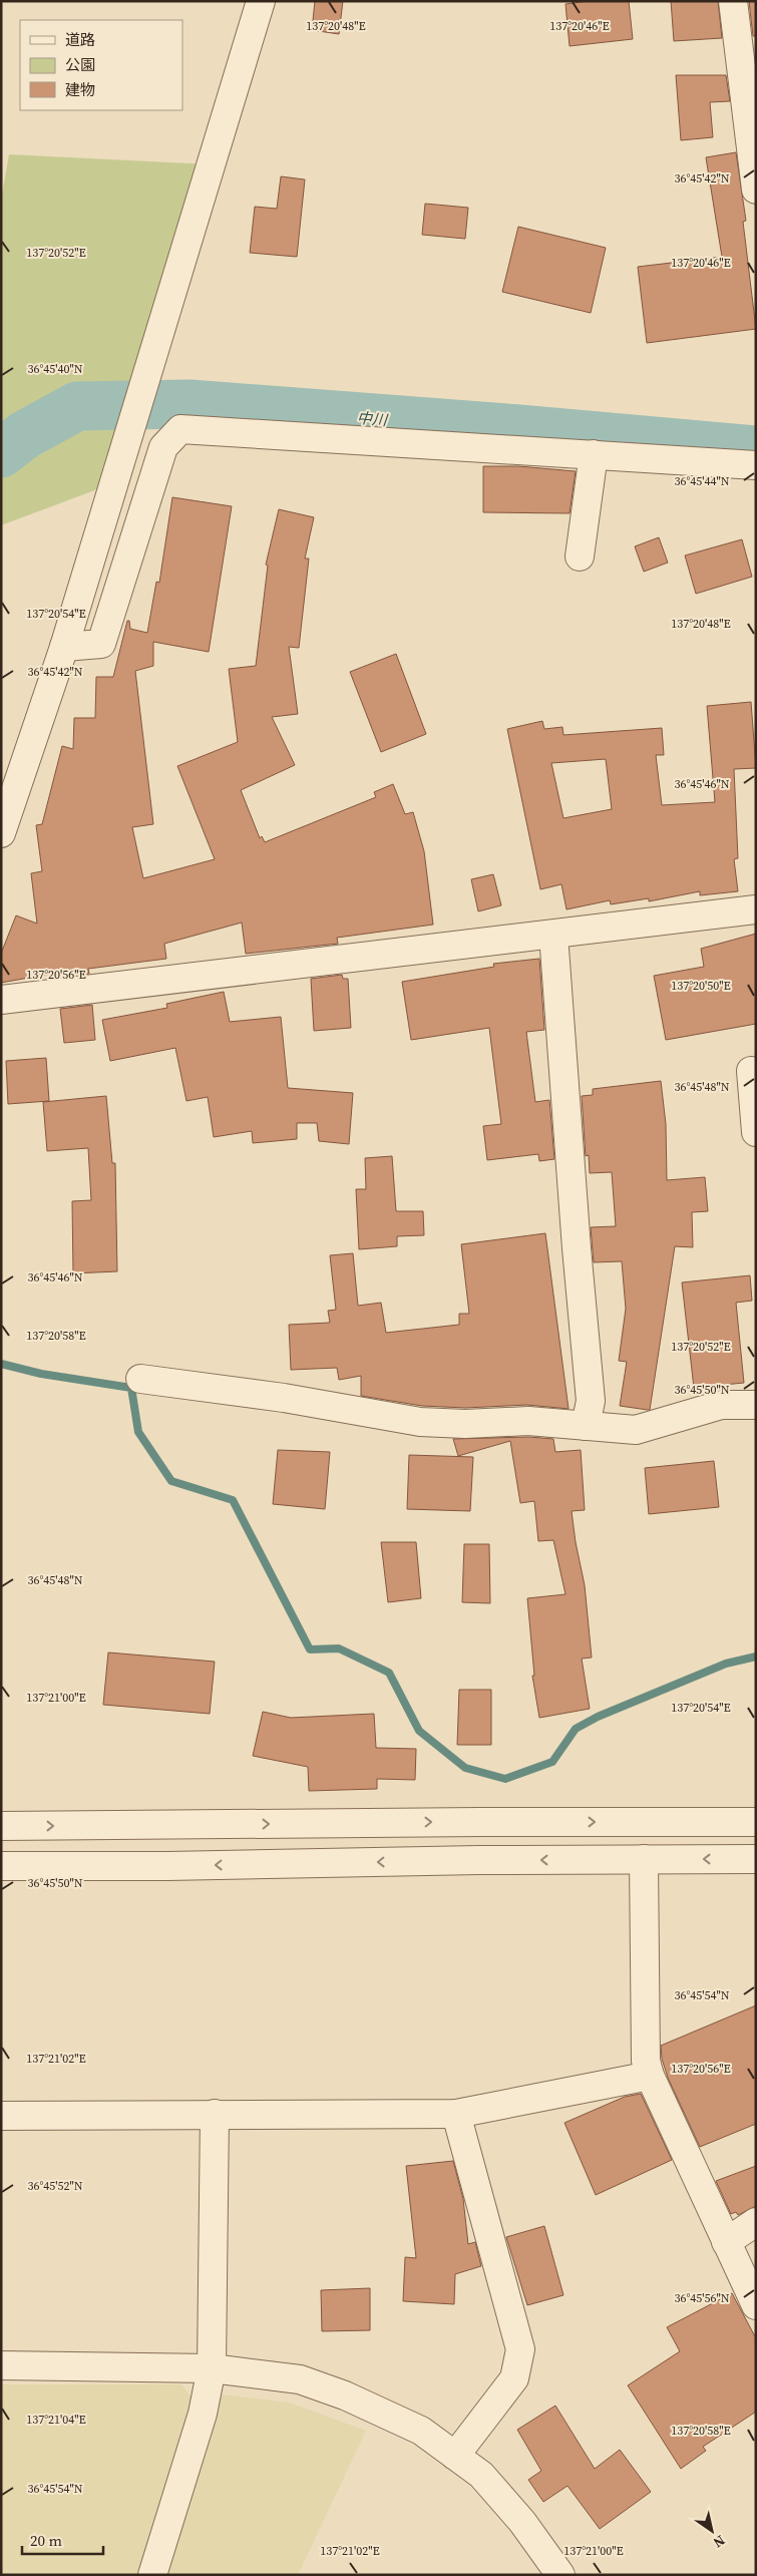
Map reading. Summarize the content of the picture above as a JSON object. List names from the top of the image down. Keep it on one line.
{"water":["中川"],"legend":["道路","公園","建物"],"scale_bar":"20 m","north":"bottom right","coordinates":["137°20'48\"E","137°20'46\"E","36°45'42\"N","137°20'52\"E","36°45'40\"N","36°45'44\"N","137°20'54\"E","36°45'46\"N","137°20'56\"E","137°20'50\"E","36°45'48\"N","137°20'58\"E","36°45'50\"N","137°21'00\"E","36°45'54\"N","137°21'02\"E","36°45'52\"N","36°45'56\"N","137°21'04\"E"]}
